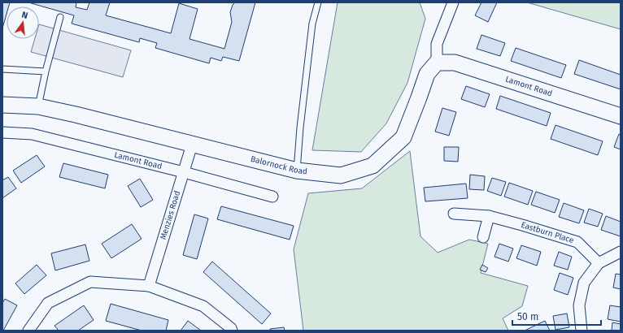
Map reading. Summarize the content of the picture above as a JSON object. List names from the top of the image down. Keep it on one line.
{"streets":{"street":["Lamont Road","Balornock Road","Menzies Road","Eastburn Place"]},"crossings":[["Lamont Road","Balornock Road"],["Lamont Road","Menzies Road"],["Balornock Road","Menzies Road"]],"scale_bar":"50 m","north":"top"}
